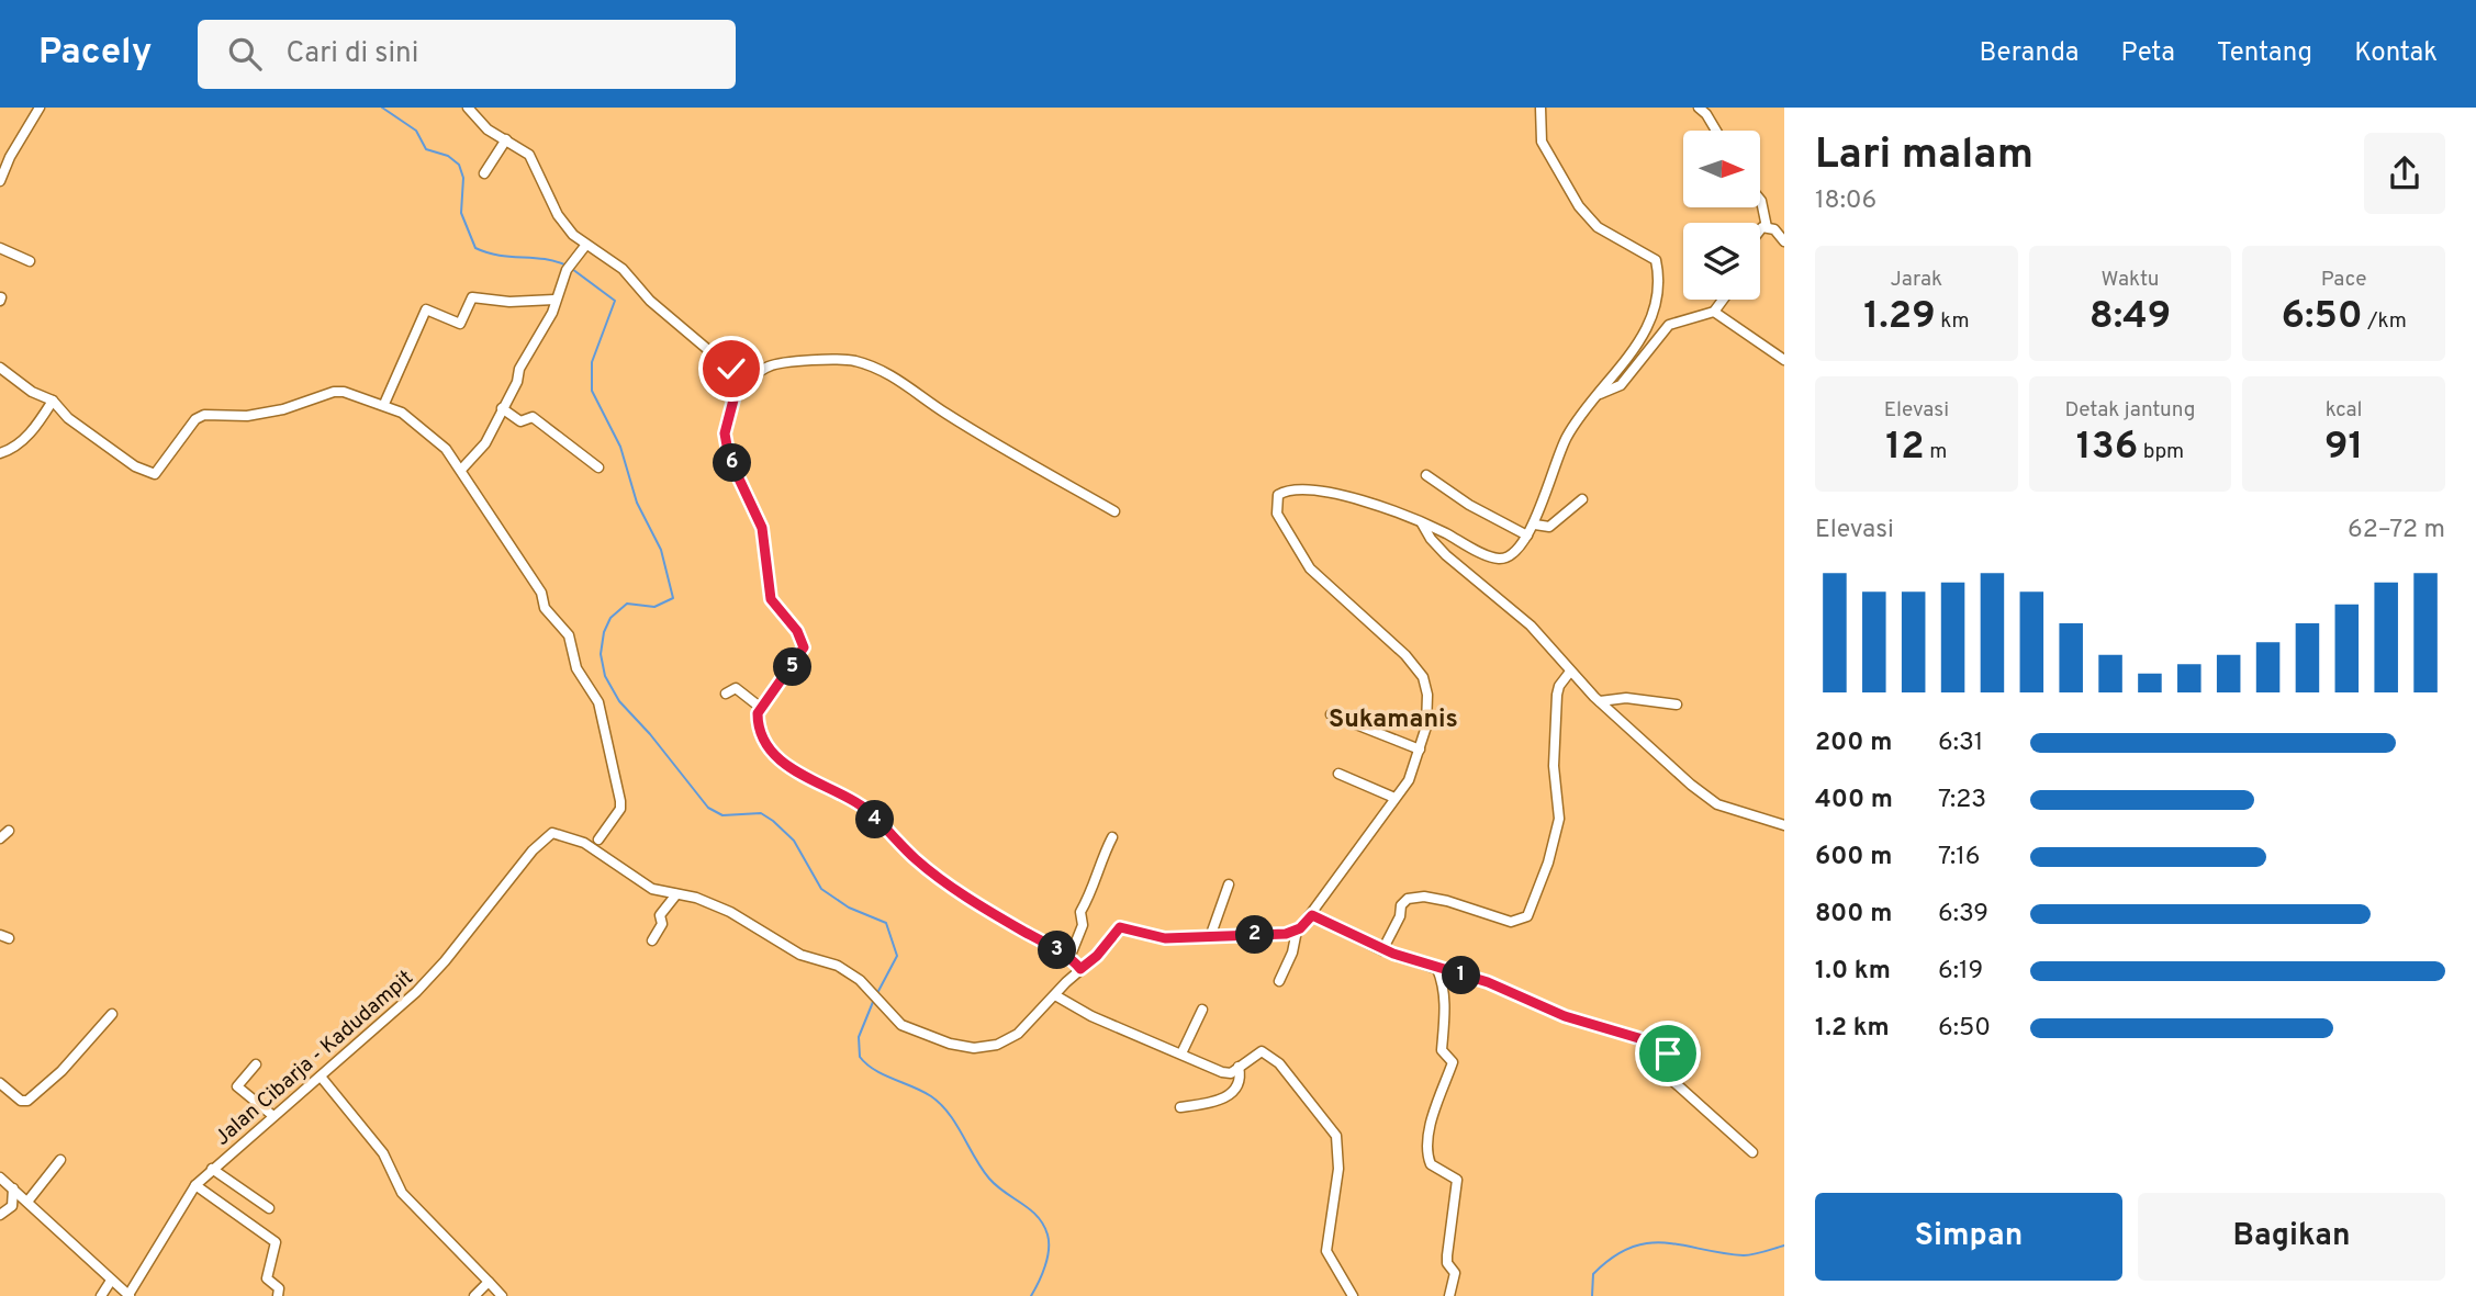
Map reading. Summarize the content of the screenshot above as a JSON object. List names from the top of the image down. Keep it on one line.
{"streets":{"street":["Jalan Cibarja - Kadudampit"]},"districts":["Sukamanis"],"north":"right","page":{"header":"Pacely","search":"Cari di sini","nav":["Beranda","Peta","Tentang","Kontak"],"heading":["Lari malam","18:06"],"stats":[["Jarak","1.29 km"],["Waktu","8:49"],["Pace","6:50 /km"],["Elevasi","12 m"],["Detak jantung","136 bpm"],["kcal","91"]],"pins":["6","5","4","2","3","1"],"chart":["Elevasi","62–72 m"],"list":[{"name":"200 m","note":"6:31"},{"name":"400 m","note":"7:23"},{"name":"600 m","note":"7:16"},{"name":"800 m","note":"6:39"},{"name":"1.0 km","note":"6:19"},{"name":"1.2 km","note":"6:50"}],"buttons":["Simpan","Bagikan"]}}
